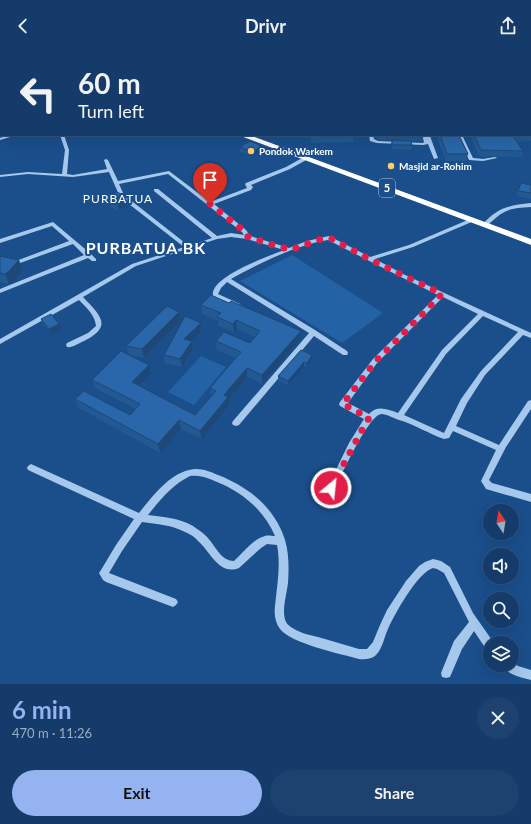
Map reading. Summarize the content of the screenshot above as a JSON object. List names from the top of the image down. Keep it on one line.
{"streets":{"highway":["5"]},"districts":["PURBATUA","PURBATUA BK"],"places":["Pondok Warkem","Masjid ar-Rohim"],"north":"top","page":{"header":"Drivr","turn":["60 m","Turn left"],"heading":["6 min","470 m · 11:26"],"buttons":["Exit","Share"]}}
